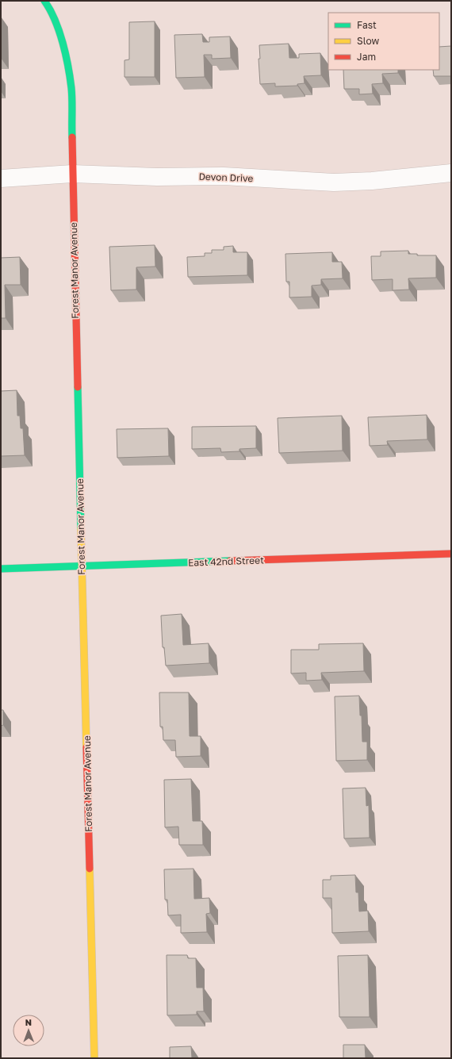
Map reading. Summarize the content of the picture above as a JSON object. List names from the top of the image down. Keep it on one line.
{"streets":{"street":["Devon Drive","Forest Manor Avenue","East 42nd Street"]},"crossings":[["Devon Drive","Forest Manor Avenue"],["Forest Manor Avenue","East 42nd Street"]],"legend":["Fast","Slow","Jam"],"north":"top"}
